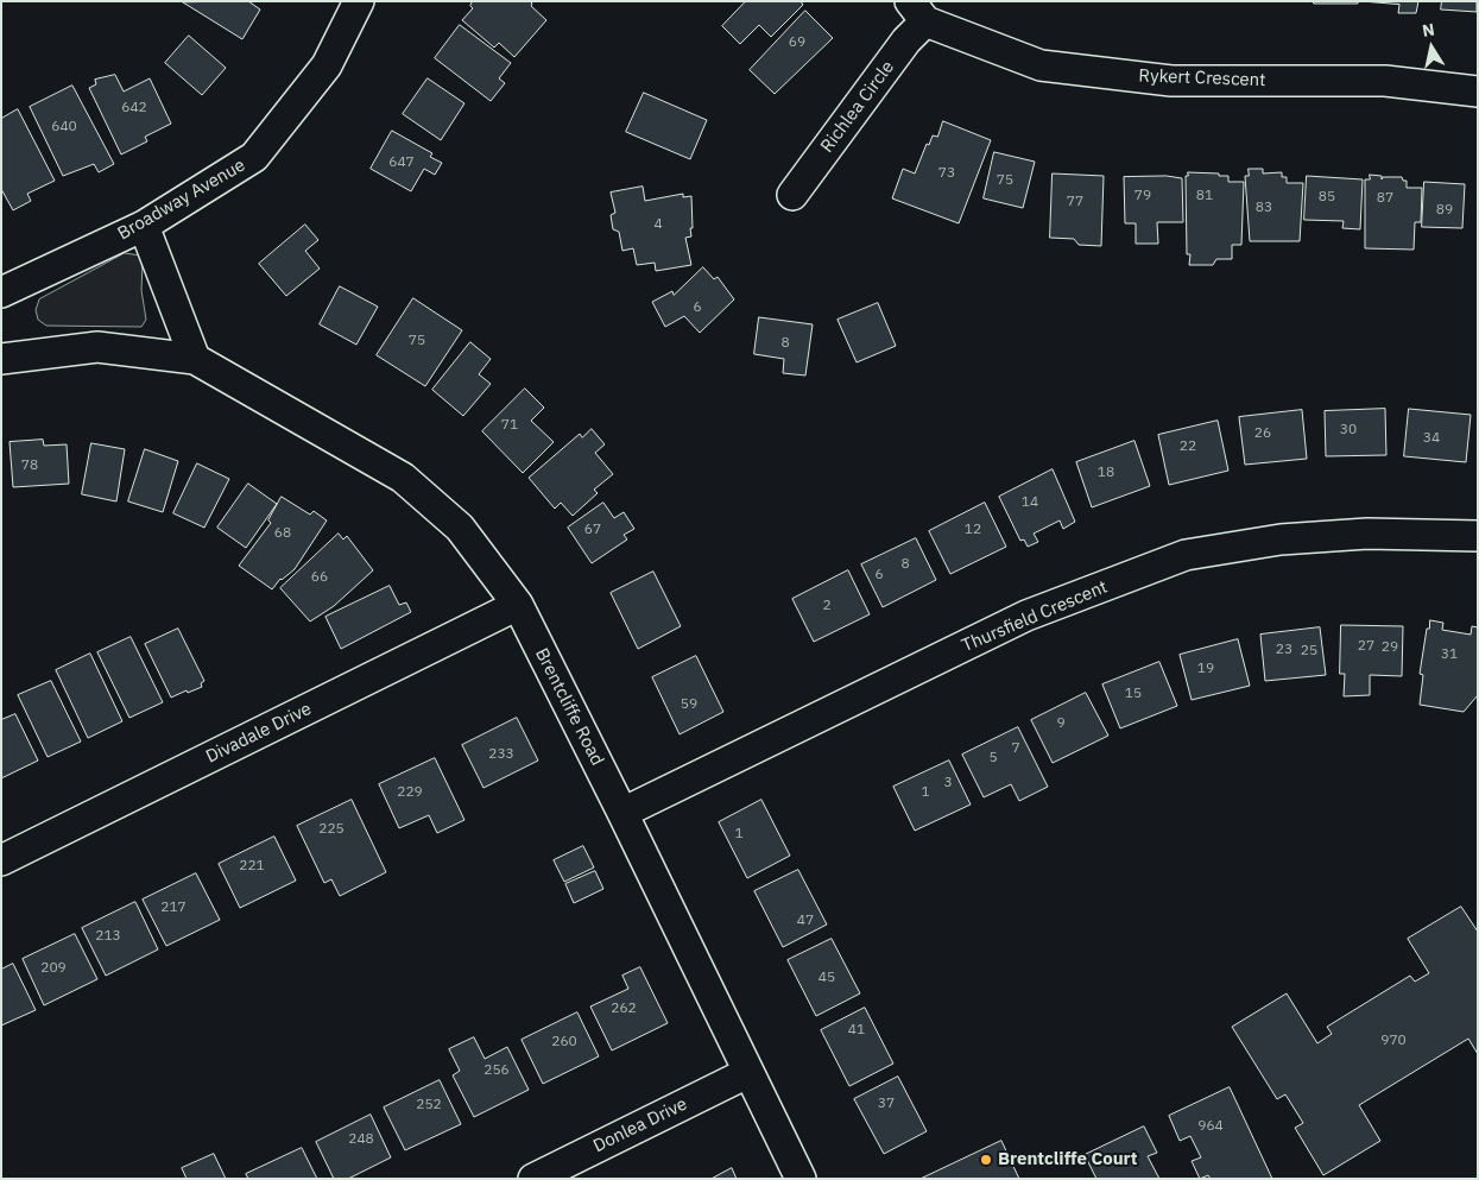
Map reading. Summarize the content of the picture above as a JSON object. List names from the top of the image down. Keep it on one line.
{"streets":{"street":["Rykert Crescent","Richlea Circle","Broadway Avenue","Thursfield Crescent","Brentcliffe Road","Divadale Drive","Donlea Drive"]},"crossings":[["Rykert Crescent","Richlea Circle"],["Thursfield Crescent","Brentcliffe Road"],["Brentcliffe Road","Divadale Drive"],["Brentcliffe Road","Donlea Drive"]],"places":["Brentcliffe Court"],"house_numbers":["69","642","640","647","73","75","79","81","85","87","77","83","89","4","6","75","8","71","30","26","34","22","78","18","14","67","12","68","8","6","66","2","27","29","23","25","31","19","15","59","9","7","233","5","3","229","1","225","1","221","217","47","213","209","45","262","41","970","260","256","37","252","964","248"],"north":"top"}
